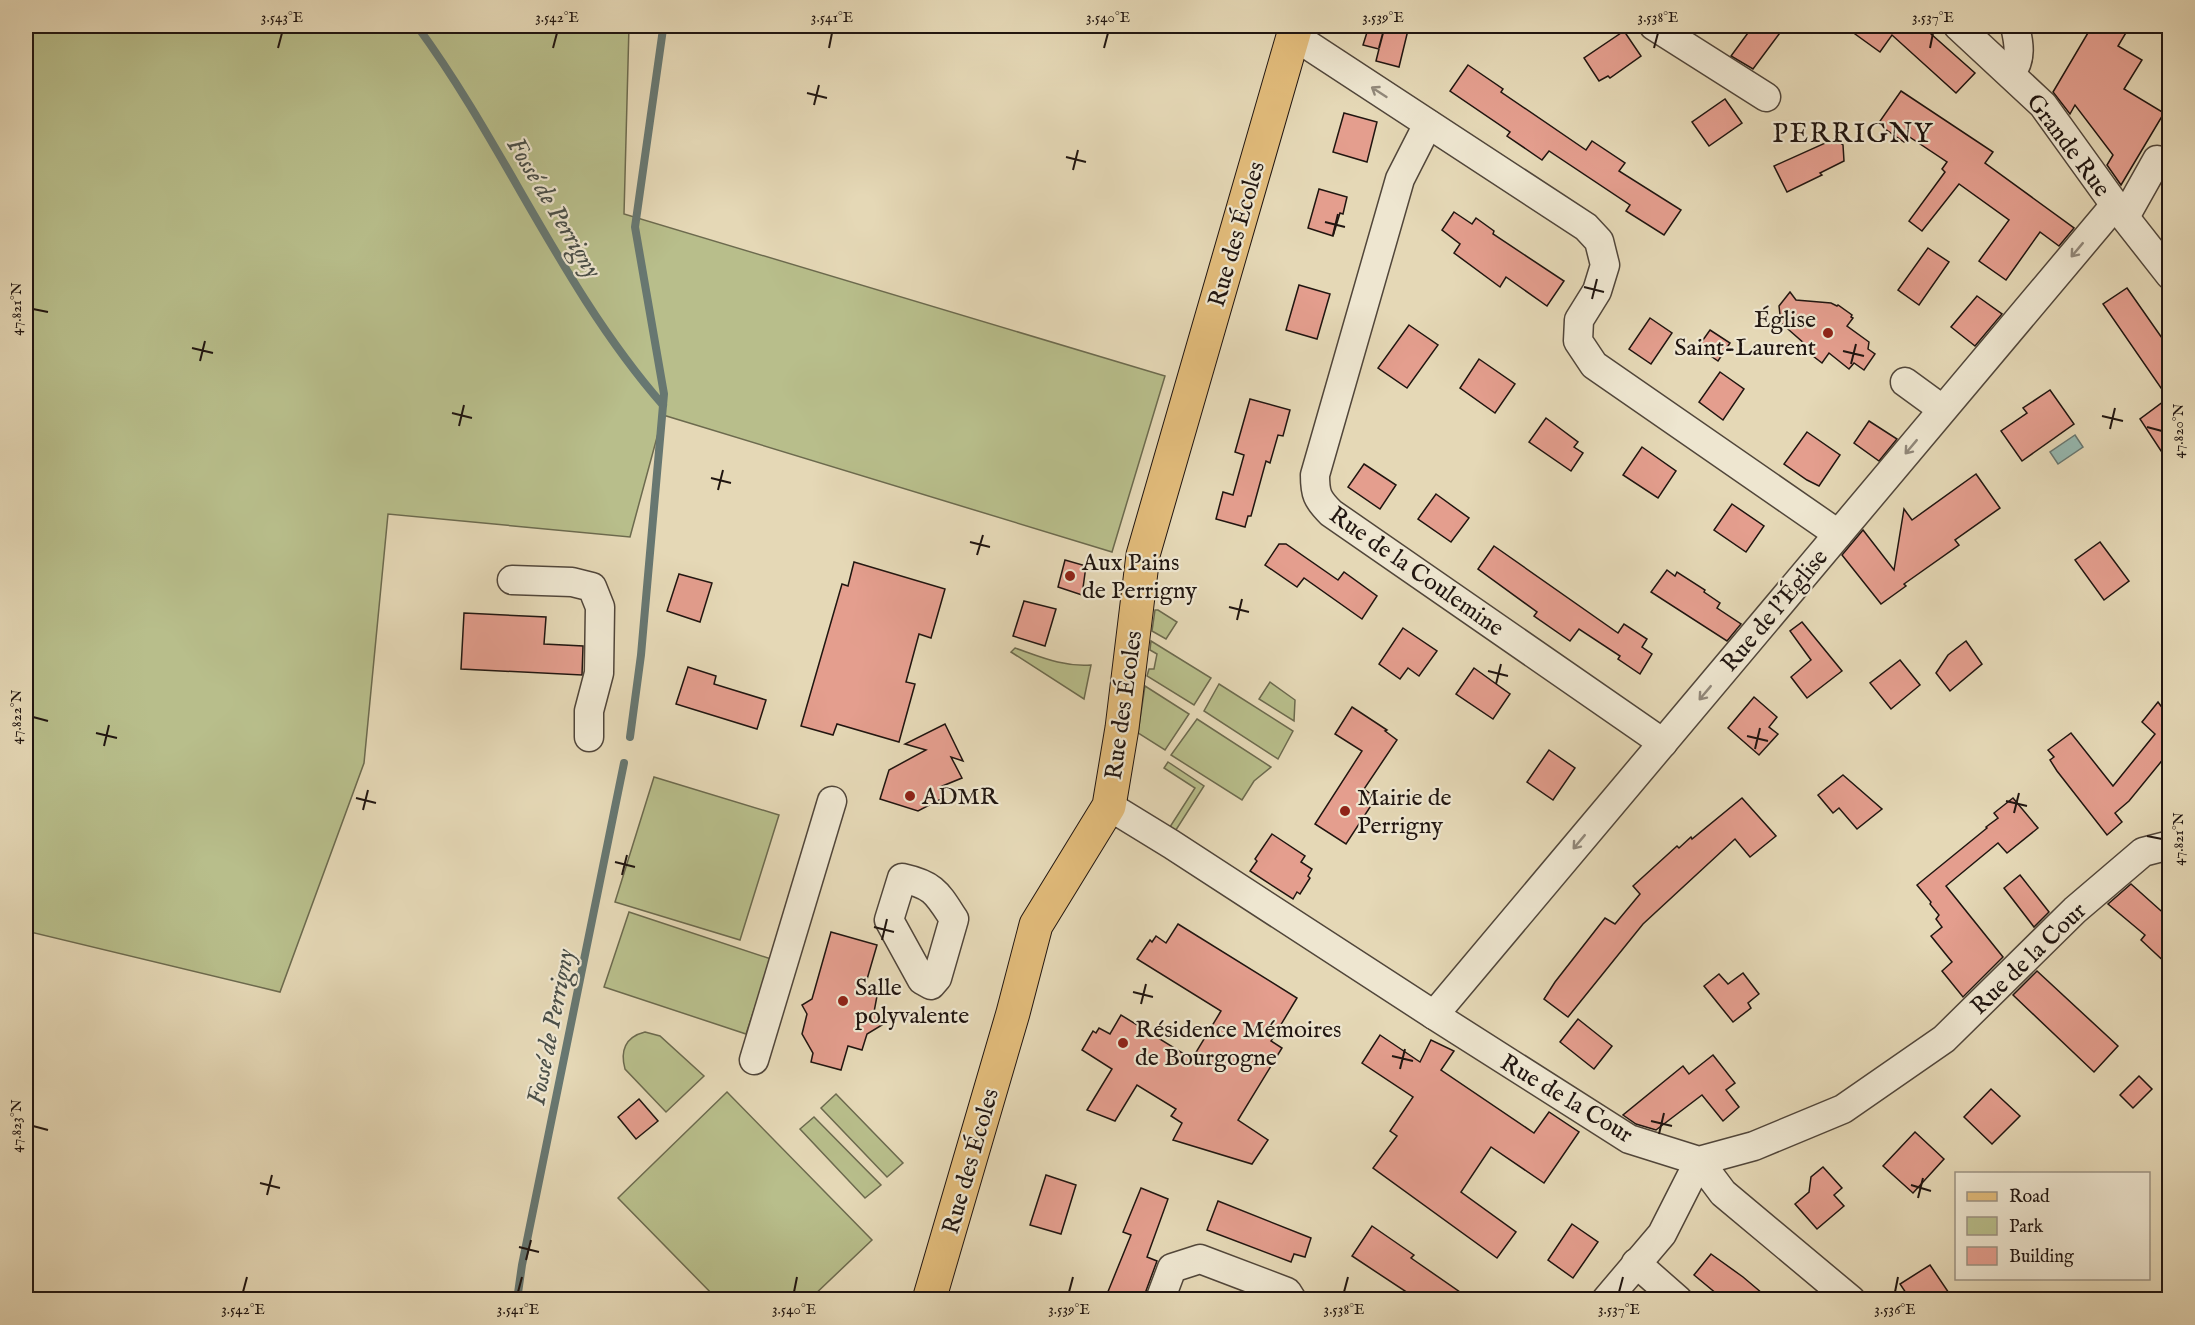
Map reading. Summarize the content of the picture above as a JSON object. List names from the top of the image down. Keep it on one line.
{"streets":{"main road":["Rue des Écoles"],"street":["Grande Rue","Rue de la Coulemine","Rue de l'Église","Rue de la Cour"]},"crossings":[["Grande Rue","Rue de l'Église"],["Rue des Écoles","Rue de la Cour"],["Rue de la Coulemine","Rue de l'Église"],["Rue de l'Église","Rue de la Cour"]],"one_way":["Rue de l'Église"],"districts":["PERRIGNY"],"water":["Fossé de Perrigny"],"places":["Église Saint-Laurent","Aux Pains de Perrigny","ADMR","Mairie de Perrigny","Salle polyvalente","Résidence Mémoires de Bourgogne"],"legend":["Road","Park","Building"],"coordinates":["3.543°E","3.542°E","3.541°E","3.540°E","3.539°E","3.538°E","3.537°E","47.821°N","47.820°N","47.822°N","47.823°N","3.536°E"]}
